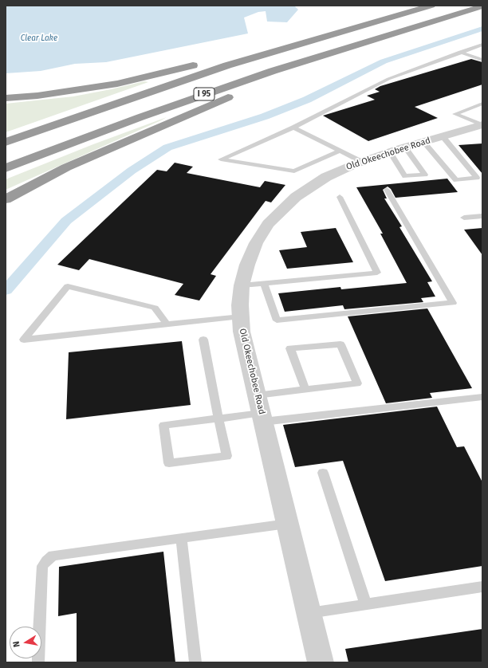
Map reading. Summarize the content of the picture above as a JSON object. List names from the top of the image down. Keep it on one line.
{"streets":{"highway":["I 95"],"street":["Old Okeechobee Road"]},"water":["Clear Lake"],"north":"left"}
